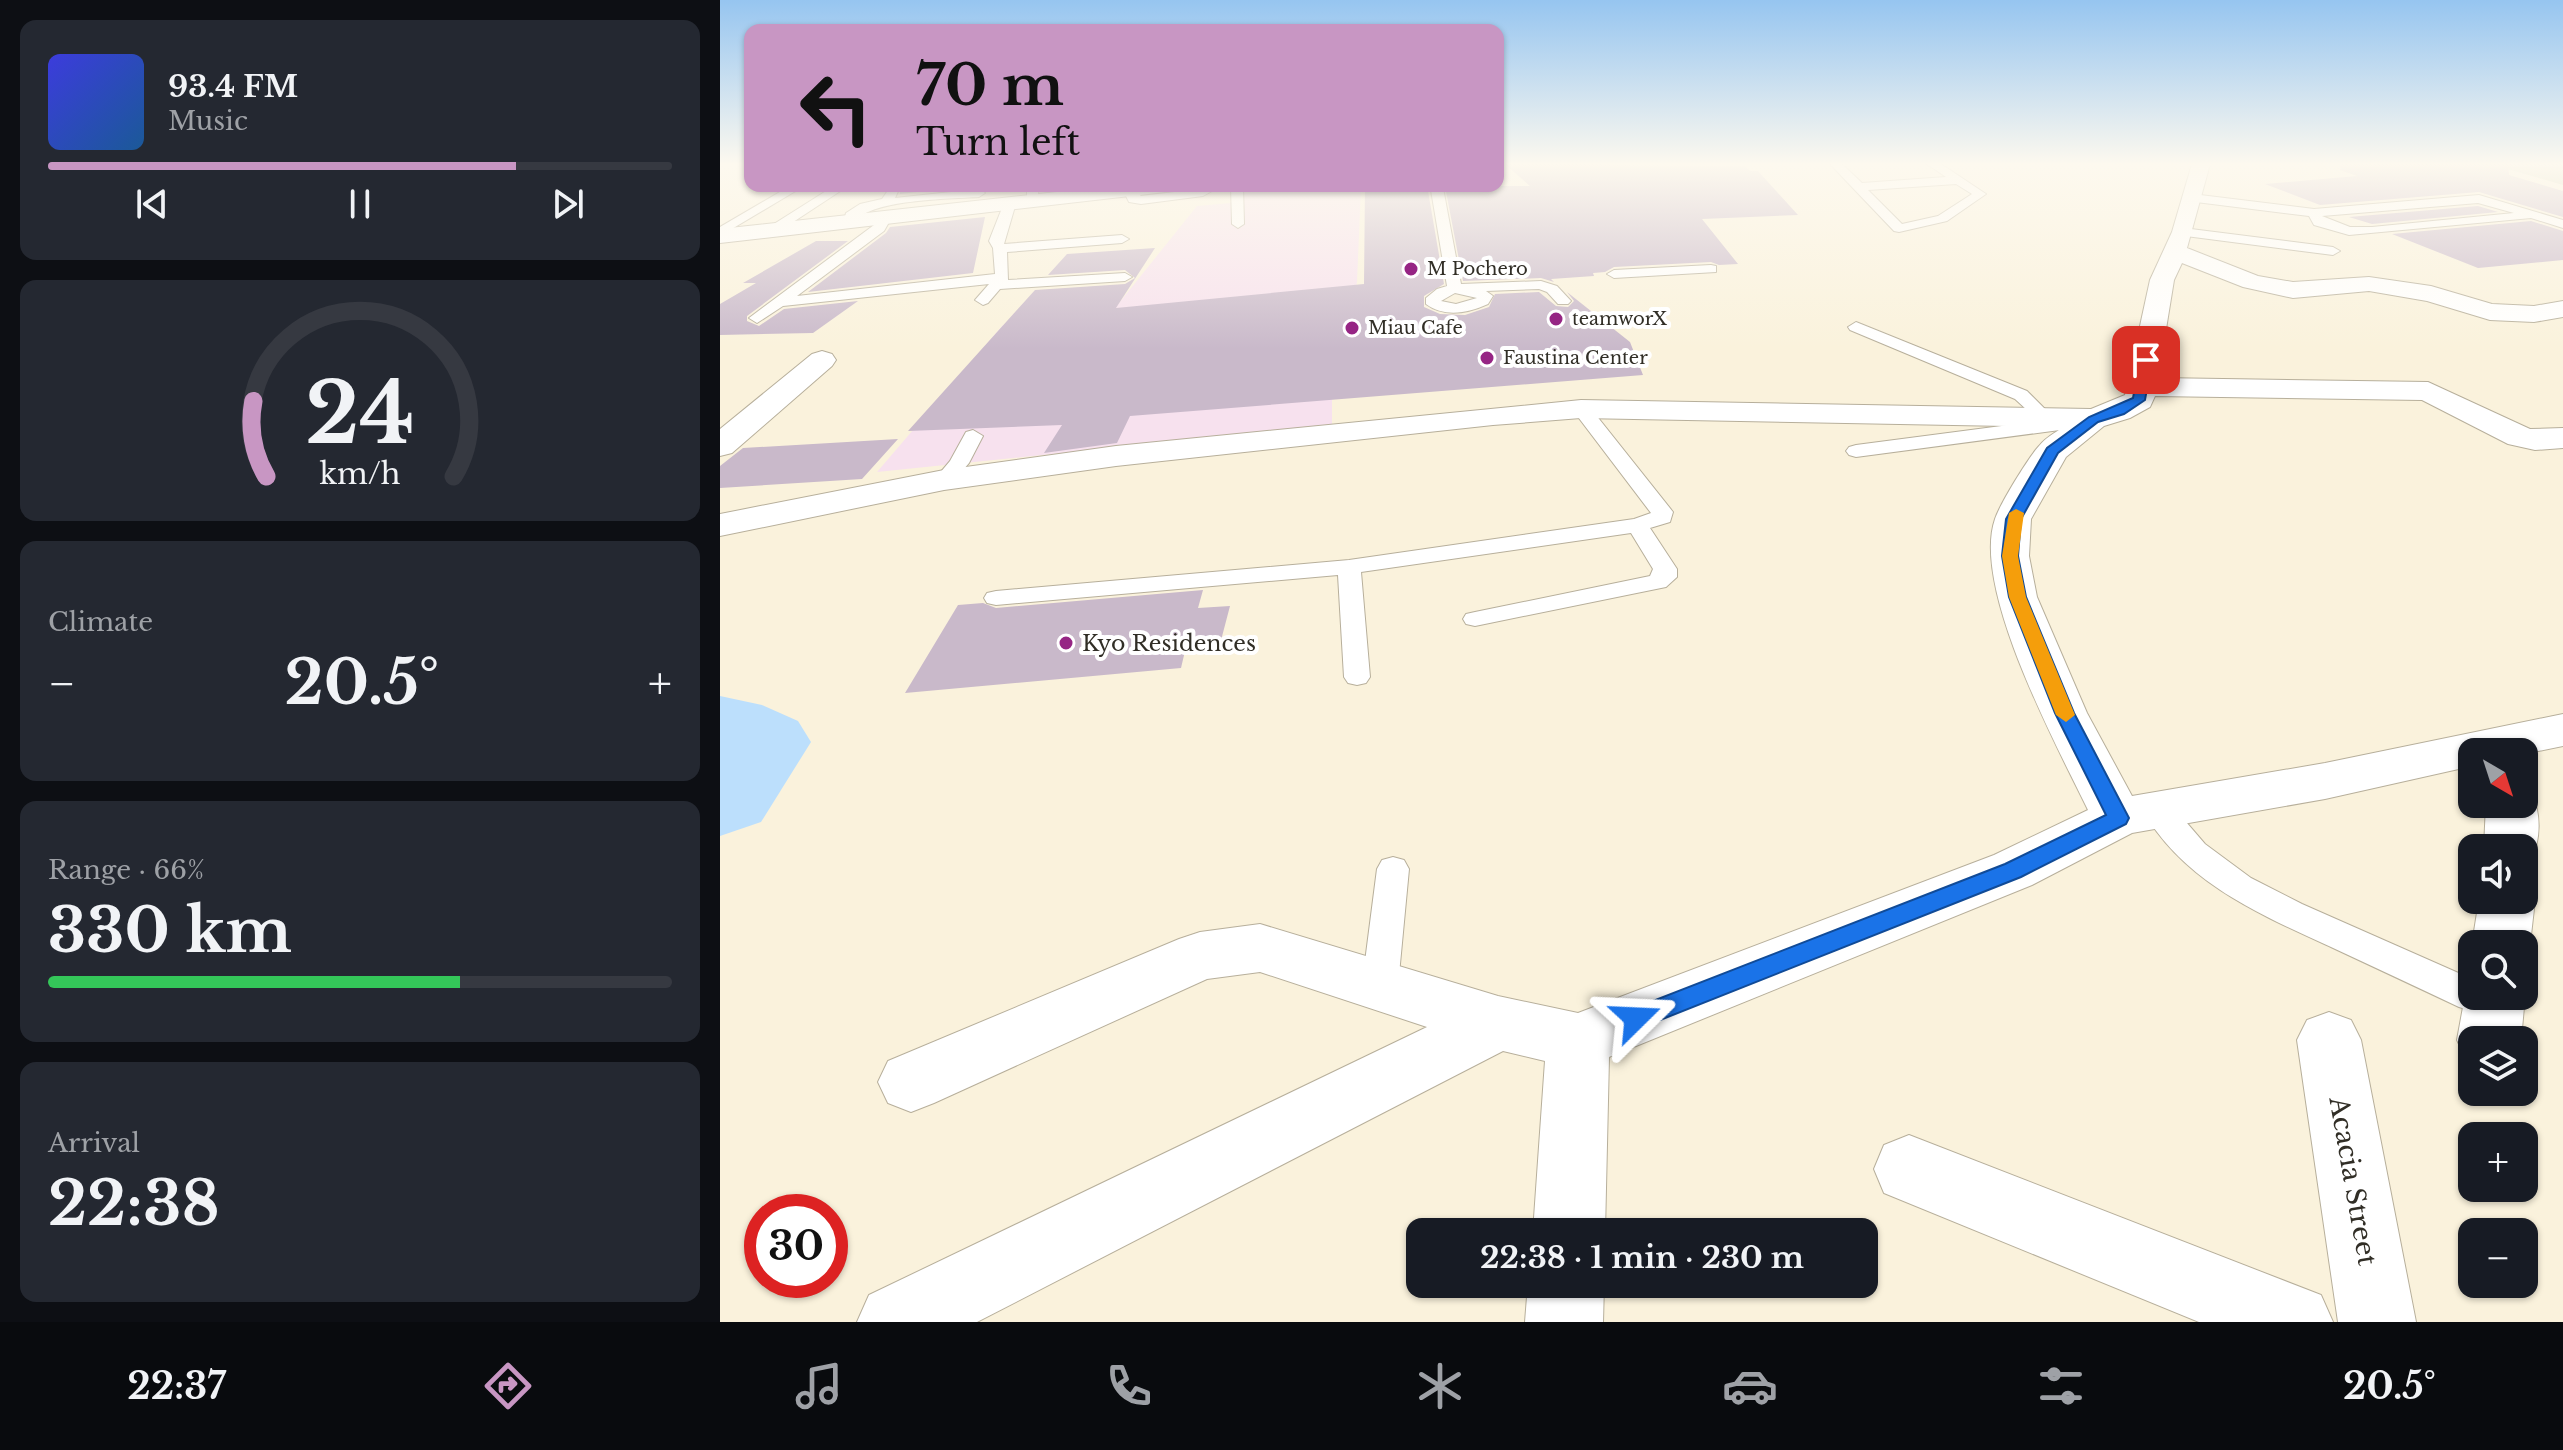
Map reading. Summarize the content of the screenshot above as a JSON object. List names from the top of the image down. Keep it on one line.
{"streets":{"street":["Acacia Street"]},"places":["M Pochero","teamworX","Miau Cafe","Faustina Center","Kyo Residences"],"north":"bottom right","page":{"turn":["70 m","Turn left"],"song":["93.4 FM","Music"],"tile":["Climate",["Range · 66%","330 km"],["Arrival","22:38"]],"heat":["−","20.5°","+"],"map_buttons":["+","−"],"limit":"30","trip":"22:38 · 1 min · 230 m","tabs":["22:37","20.5°"],"gauge":["24","km/h"]}}
